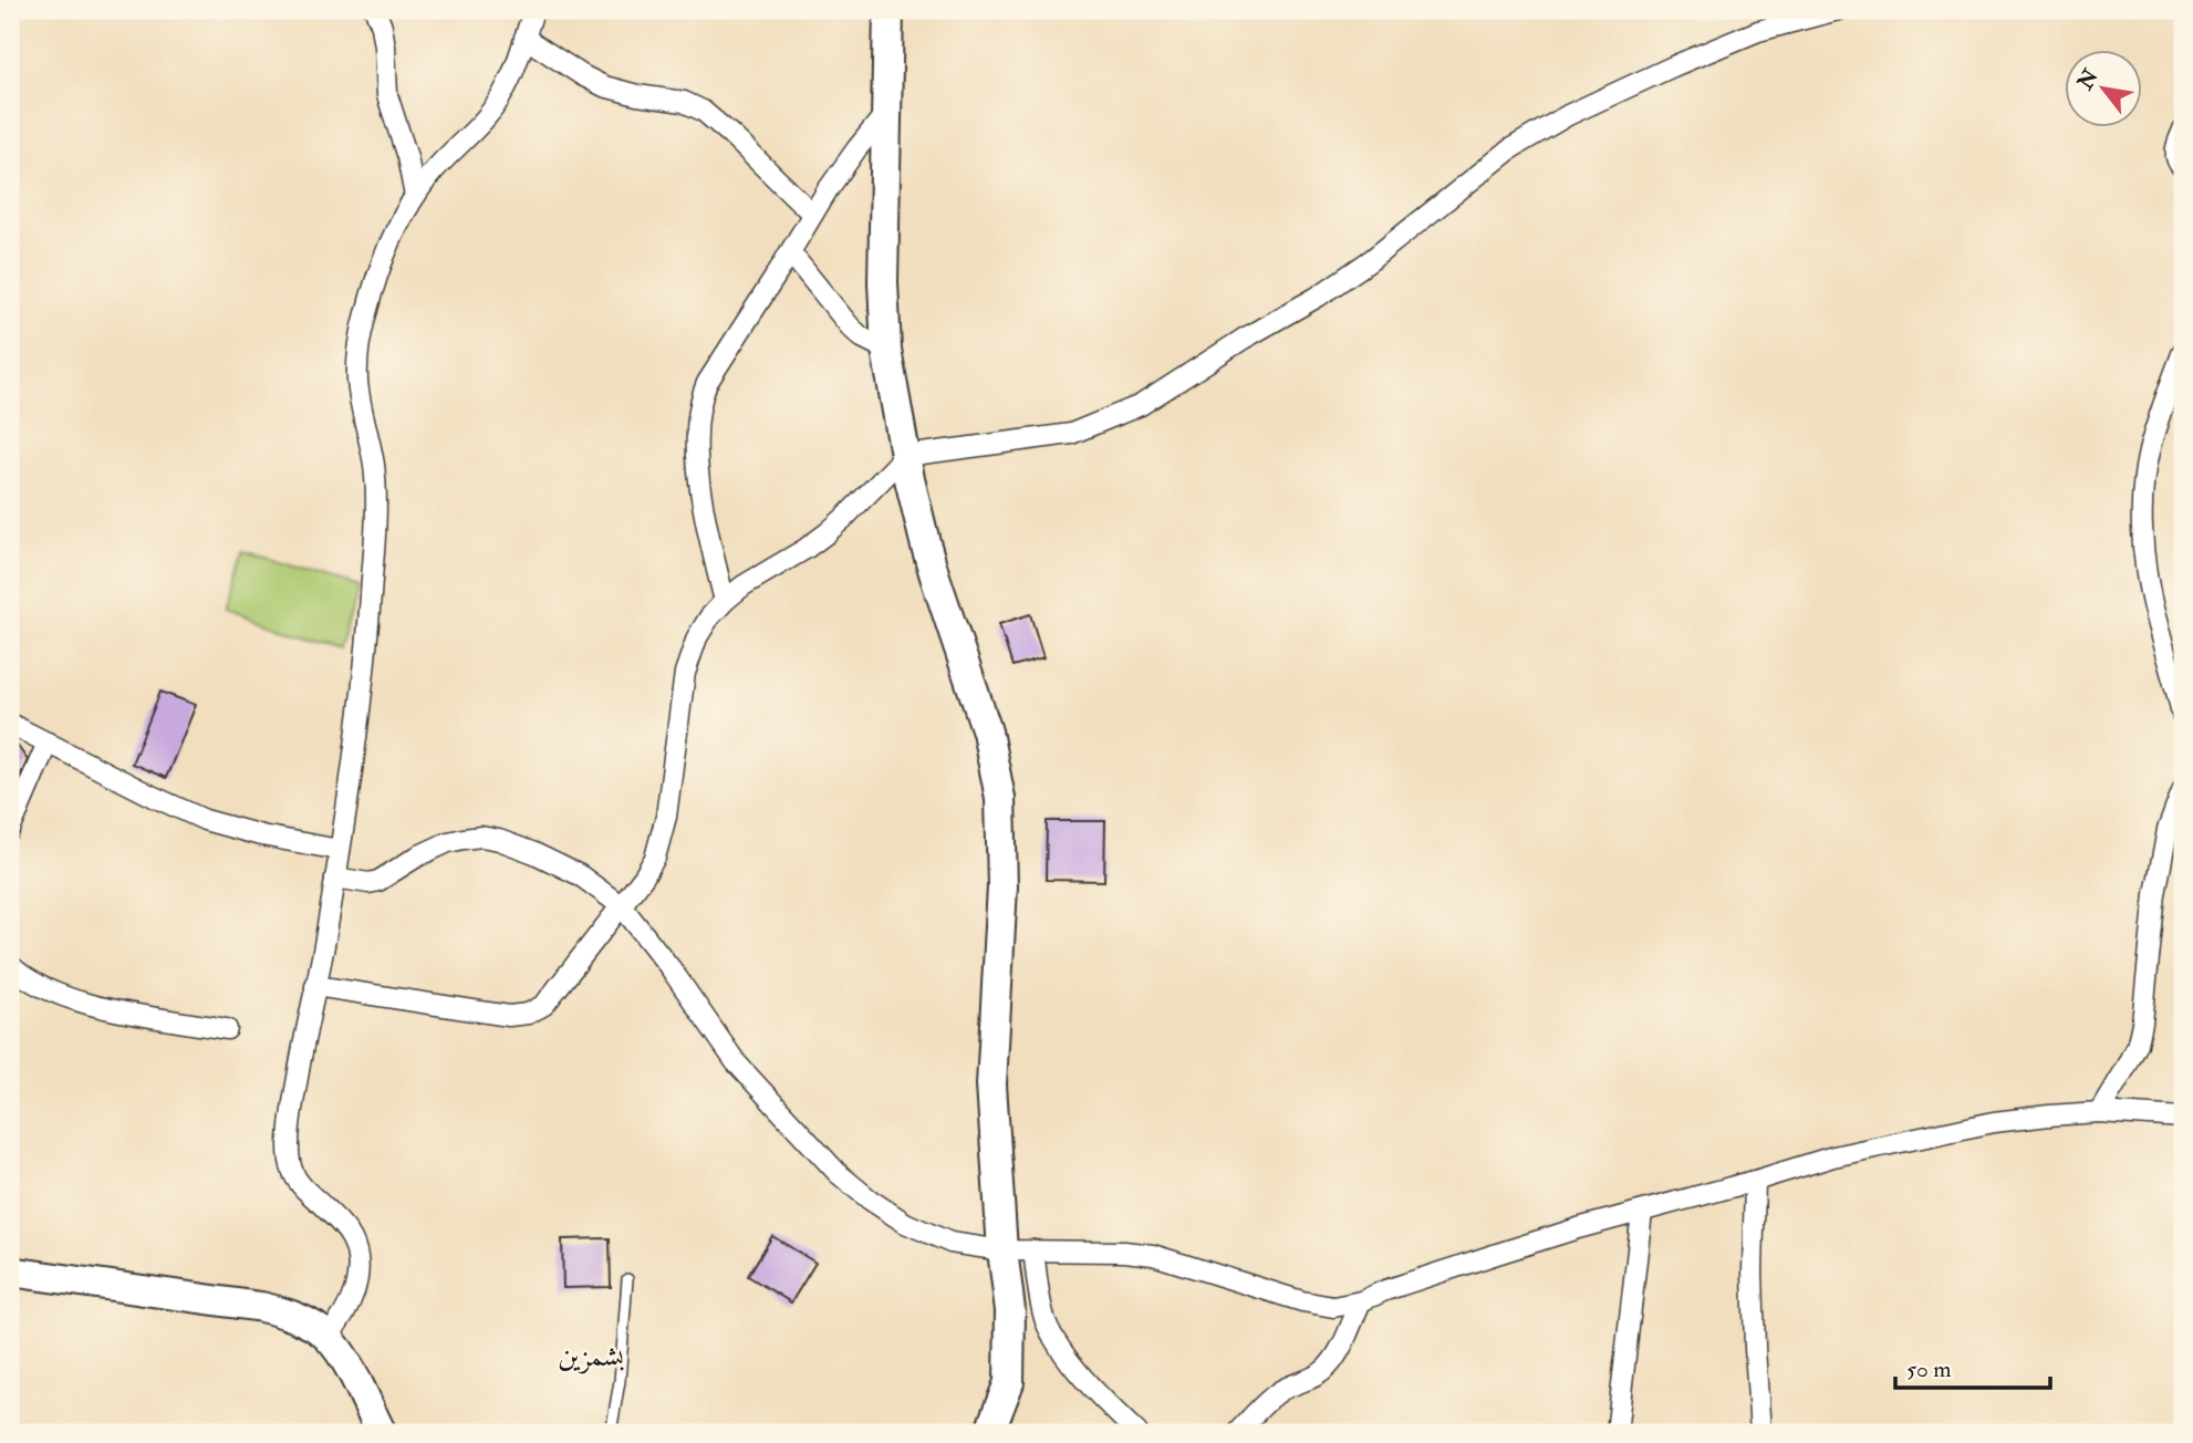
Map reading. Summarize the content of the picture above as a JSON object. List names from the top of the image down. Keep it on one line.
{"districts":["بشمزين"],"scale_bar":"50 m","north":"top left"}
